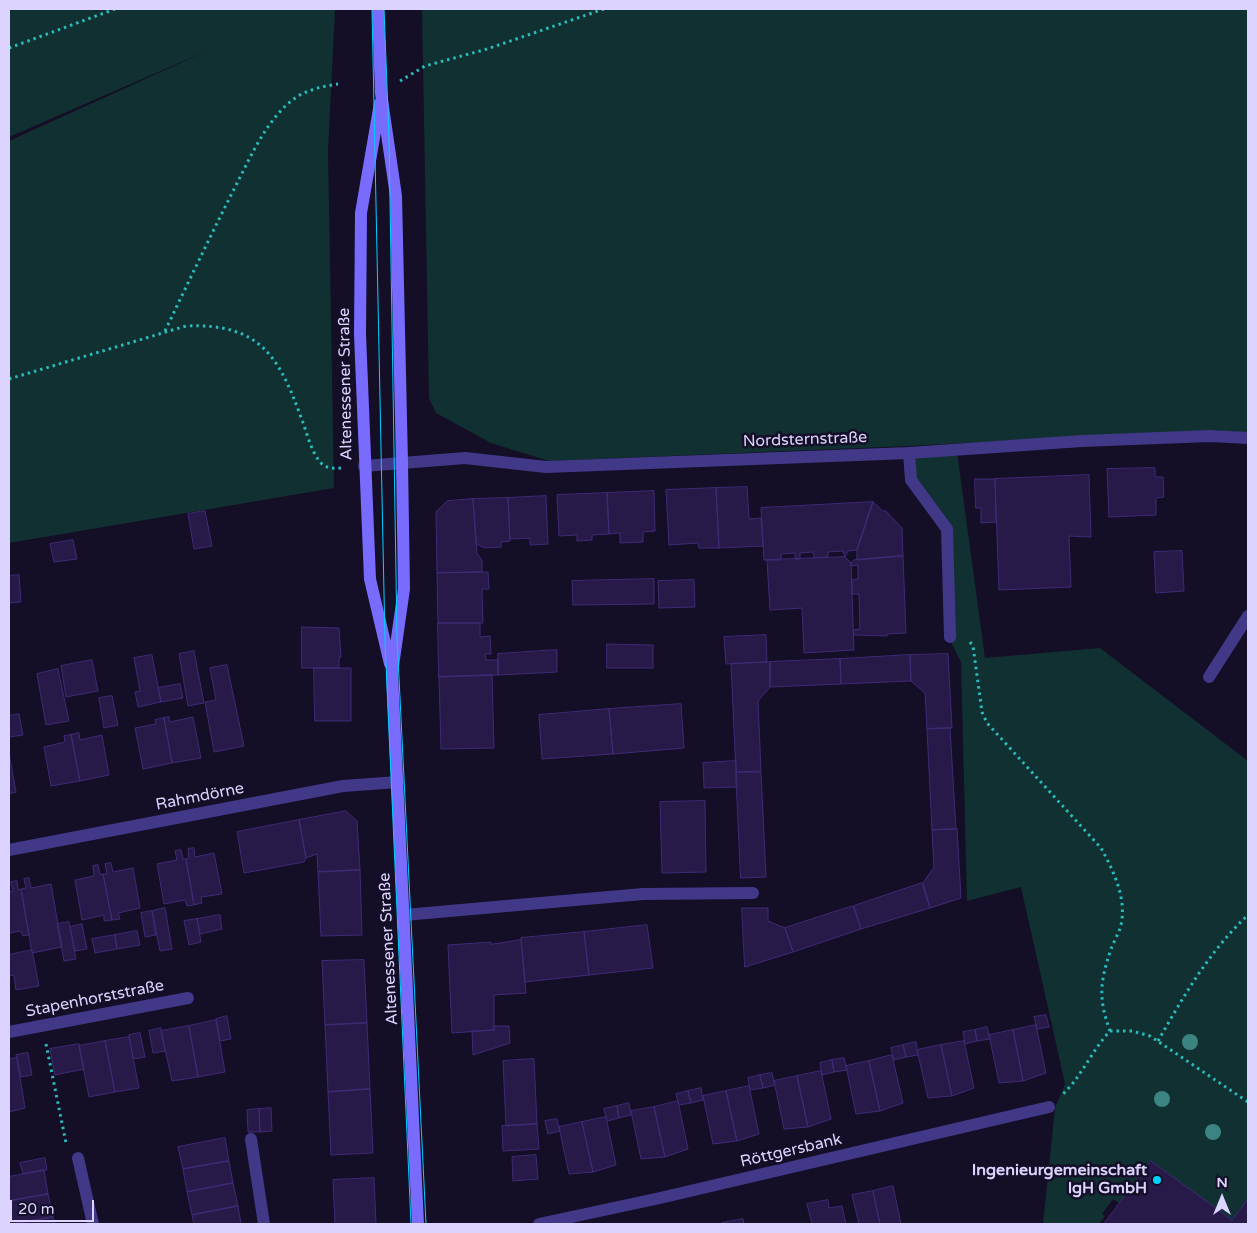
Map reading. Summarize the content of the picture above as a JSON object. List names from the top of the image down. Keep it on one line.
{"streets":{"main road":["Altenessener Straße"],"street":["Nordsternstraße","Rahmdörne","Stapenhorststraße","Röttgersbank"]},"crossings":[["Altenessener Straße","Nordsternstraße"],["Altenessener Straße","Rahmdörne"]],"places":["Ingenieurgemeinschaft IgH GmbH"],"scale_bar":"20 m","north":"top"}
